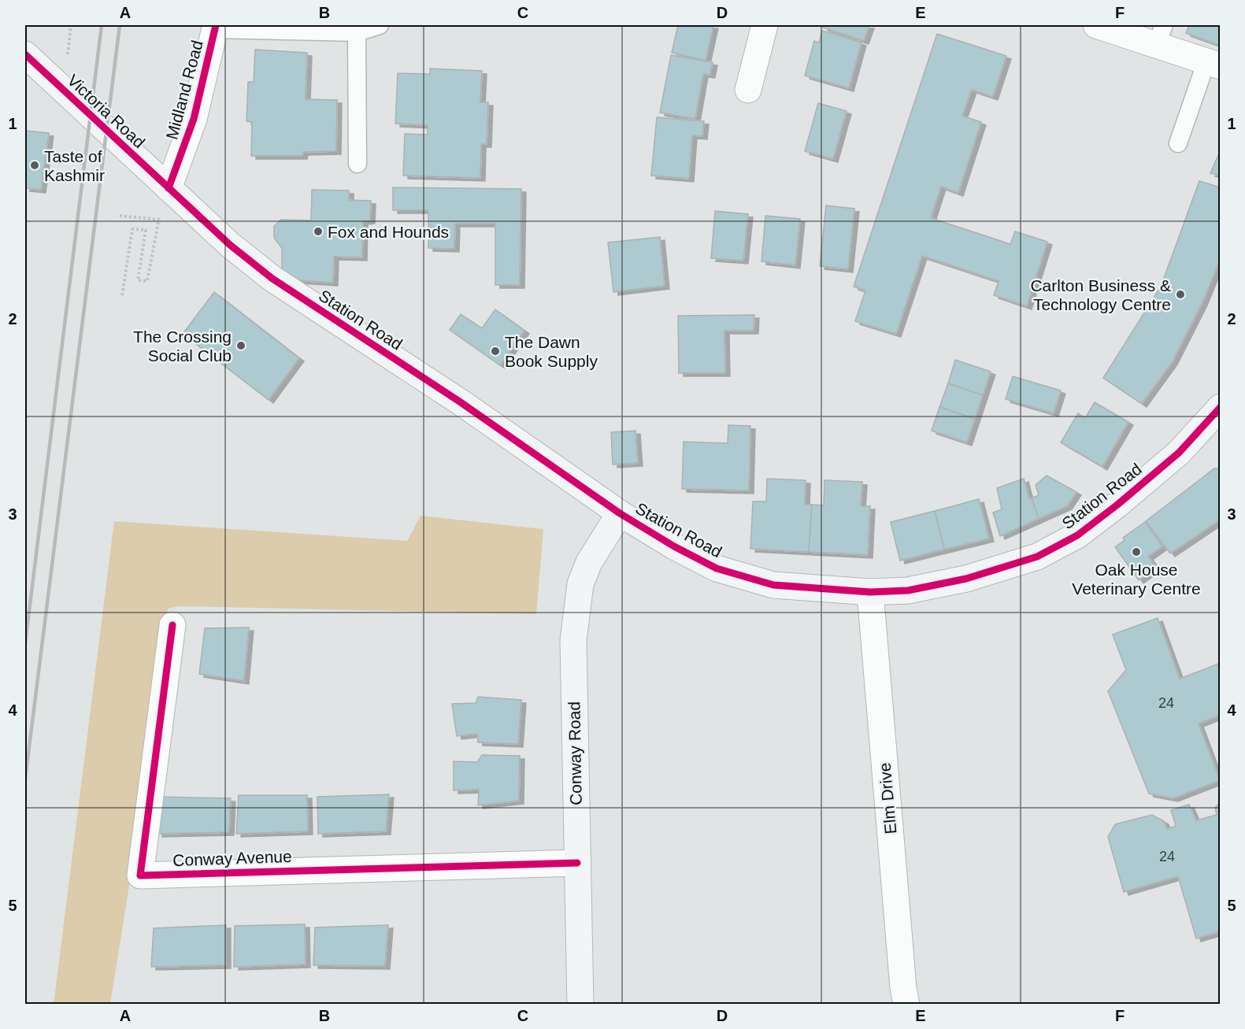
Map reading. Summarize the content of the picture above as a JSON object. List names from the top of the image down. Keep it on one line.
{"streets":{"street":["Midland Road","Victoria Road","Station Road","Conway Road","Elm Drive","Conway Avenue"]},"crossings":[["Midland Road","Victoria Road"],["Midland Road","Station Road"],["Victoria Road","Station Road"],["Station Road","Conway Road"],["Station Road","Elm Drive"],["Conway Road","Conway Avenue"]],"places":["Taste of Kashmir","Fox and Hounds","Carlton Business & Technology Centre","The Crossing Social Club","The Dawn Book Supply","Oak House Veterinary Centre"],"house_numbers":["24","24"],"grid":{"columns":["A","B","C","D","E","F"],"rows":["1","2","3","4","5"]}}
